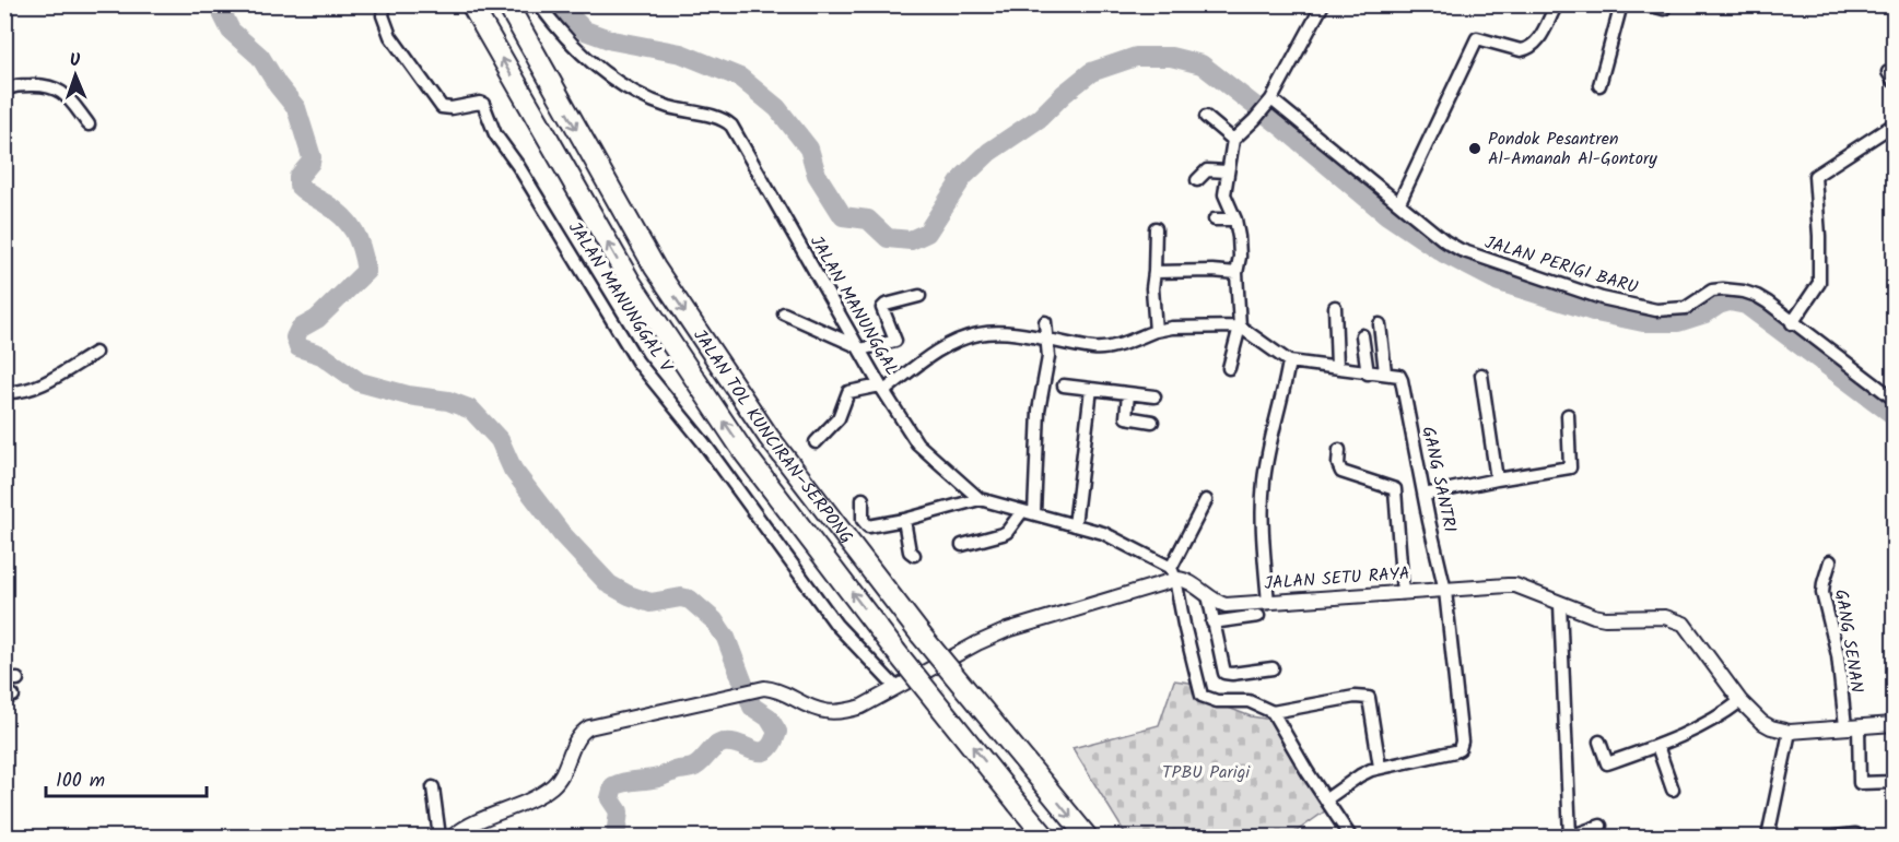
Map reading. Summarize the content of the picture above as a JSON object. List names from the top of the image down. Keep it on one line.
{"streets":{"highway":["JALAN TOL KUNCIRAN–SERPONG"],"street":["JALAN PERIGI BARU","JALAN MANUNGGAL V","JALAN MANUNGGAL","GANG SANTRI","JALAN SETU RAYA","GANG SENAN"]},"crossings":[["JALAN MANUNGGAL","JALAN SETU RAYA"],["GANG SANTRI","JALAN SETU RAYA"],["JALAN SETU RAYA","GANG SENAN"]],"parks":["TPBU Parigi"],"places":["Pondok Pesantren Al-Amanah Al-Gontory"],"scale_bar":"100 m","north":"top"}
